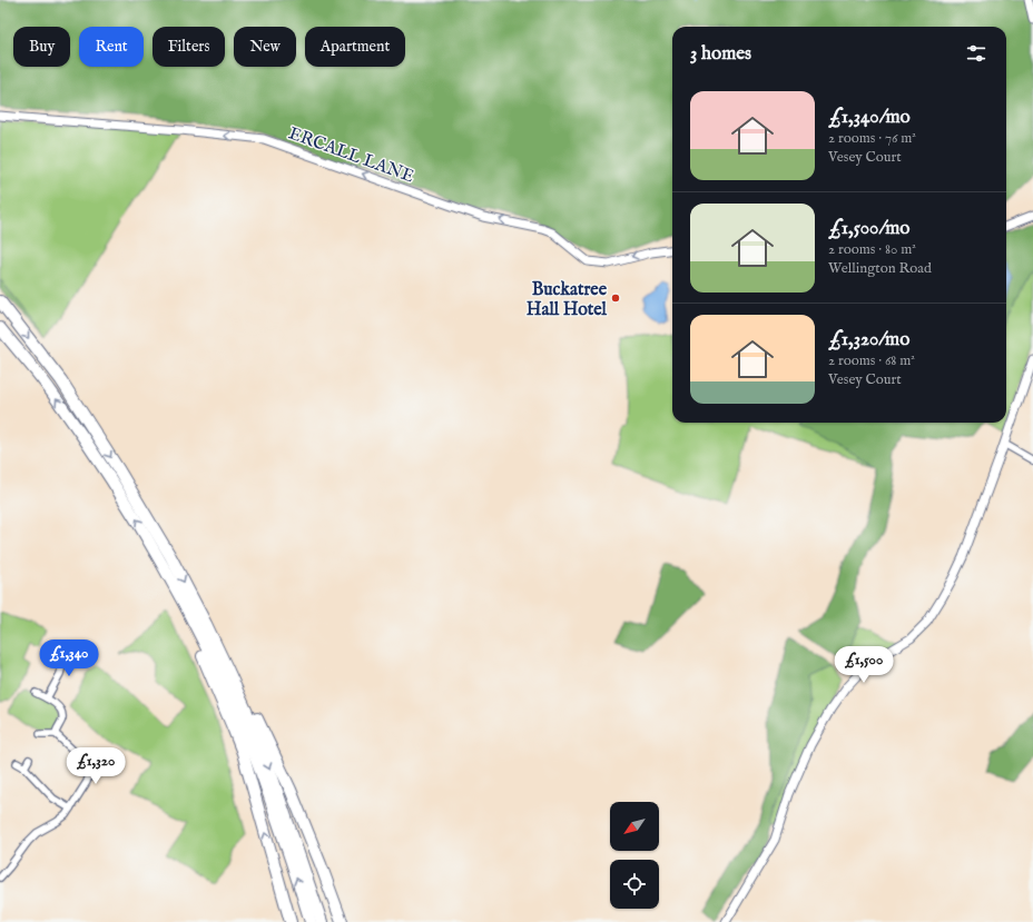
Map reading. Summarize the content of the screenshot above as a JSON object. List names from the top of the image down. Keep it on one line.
{"streets":{"street":["ERCALL LANE"]},"one_way":["ERCALL LANE"],"places":["Buckatree Hall Hotel"],"north":"bottom left","page":{"chip":["Buy","Rent","Filters","New","Apartment"],"heading":"3 homes","list":[{"name":"£1,340/mo","note":"2 rooms · 76 m² · Vesey Court"},{"name":"£1,500/mo","note":"2 rooms · 80 m² · Wellington Road"},{"name":"£1,320/mo","note":"2 rooms · 68 m² · Vesey Court"}],"price":["£1,340","£1,500","£1,320"]}}
